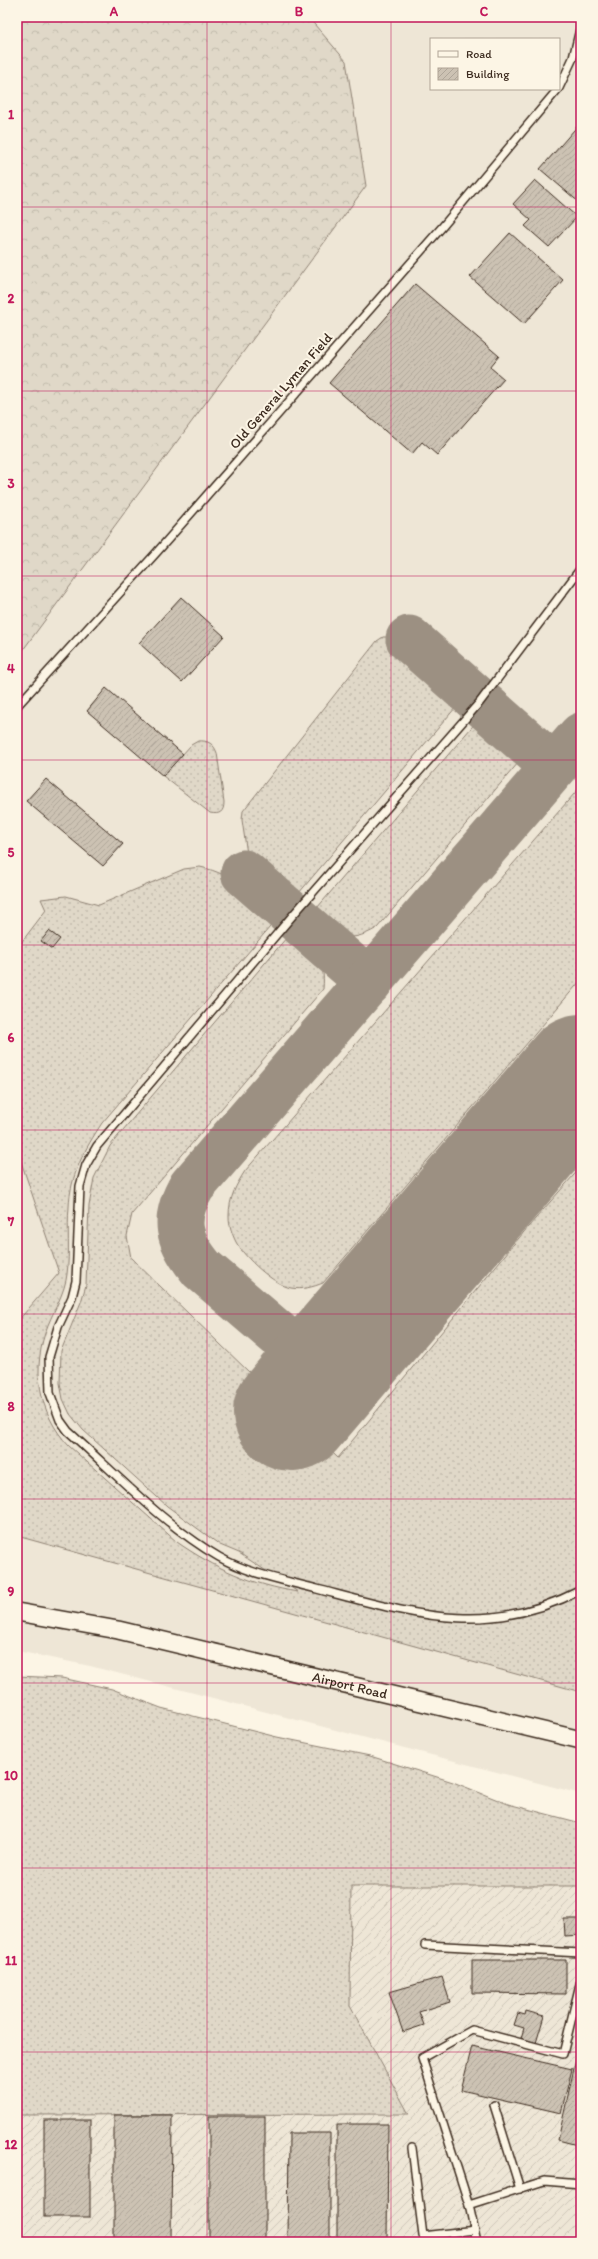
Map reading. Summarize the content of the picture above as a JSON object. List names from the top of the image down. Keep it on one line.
{"streets":{"street":["Airport Road"],"lane":["Old General Lyman Field"]},"legend":["Road","Building"],"grid":{"columns":["A","B","C"],"rows":["1","2","3","4","5","6","7","8","9","10","11","12"]}}
